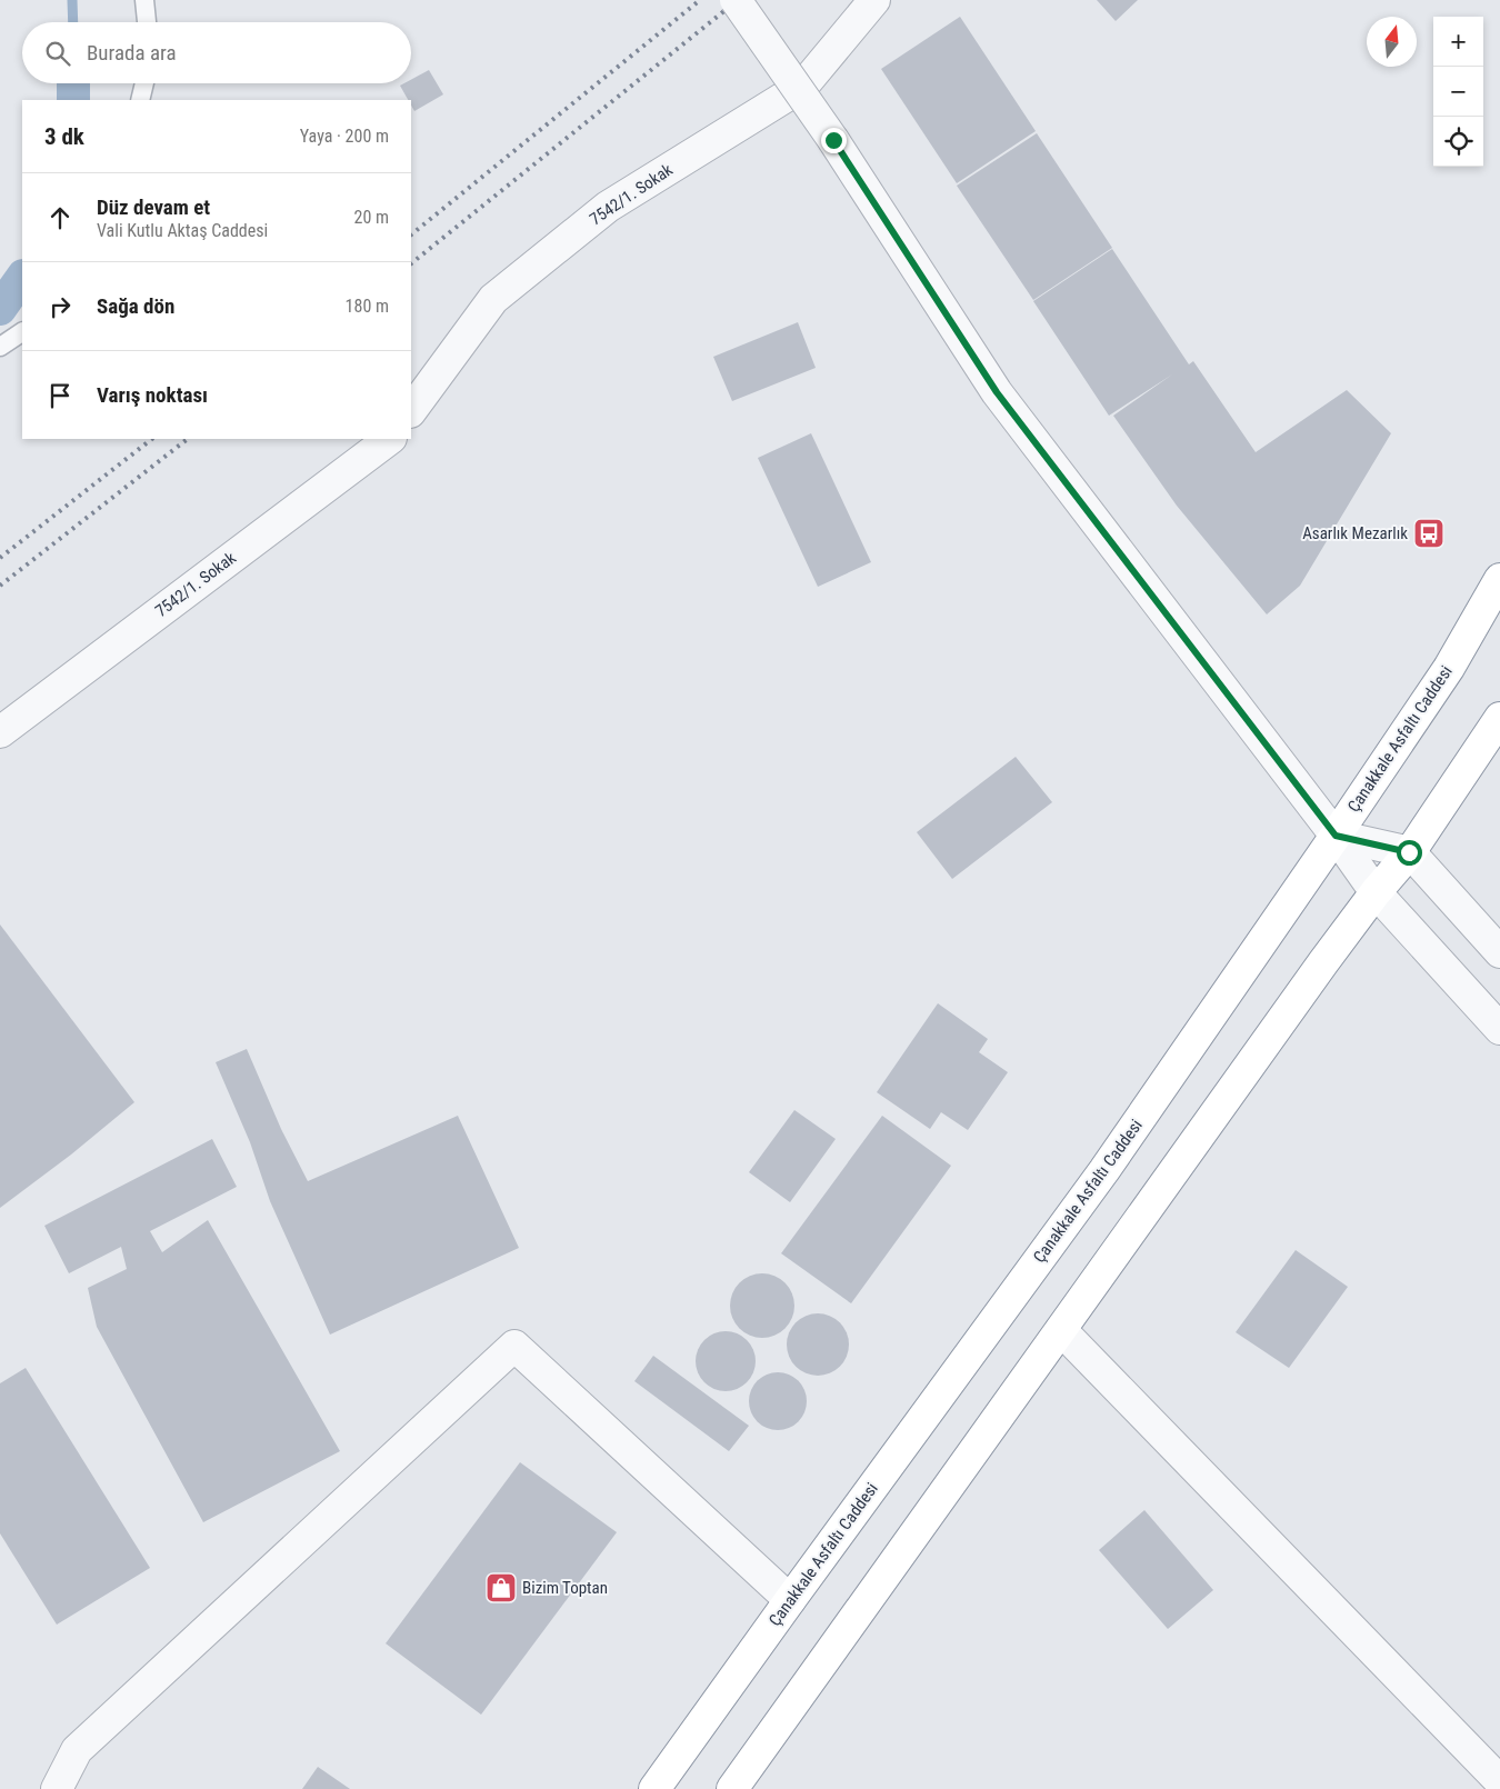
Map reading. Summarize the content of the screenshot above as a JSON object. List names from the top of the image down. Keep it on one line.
{"streets":{"highway":["Çanakkale Asfaltı Caddesi"],"street":["7542/1. Sokak"]},"places":{"bus stop":["Asarlık Mezarlık"],"shop":["Bizim Toptan"]},"north":"top","page":{"map_buttons":["+","−"],"search":"Burada ara","heading":["3 dk","Yaya · 200 m"],"list":[["Düz devam et","Vali Kutlu Aktaş Caddesi","20 m"],["Sağa dön","180 m"],"Varış noktası"]}}
